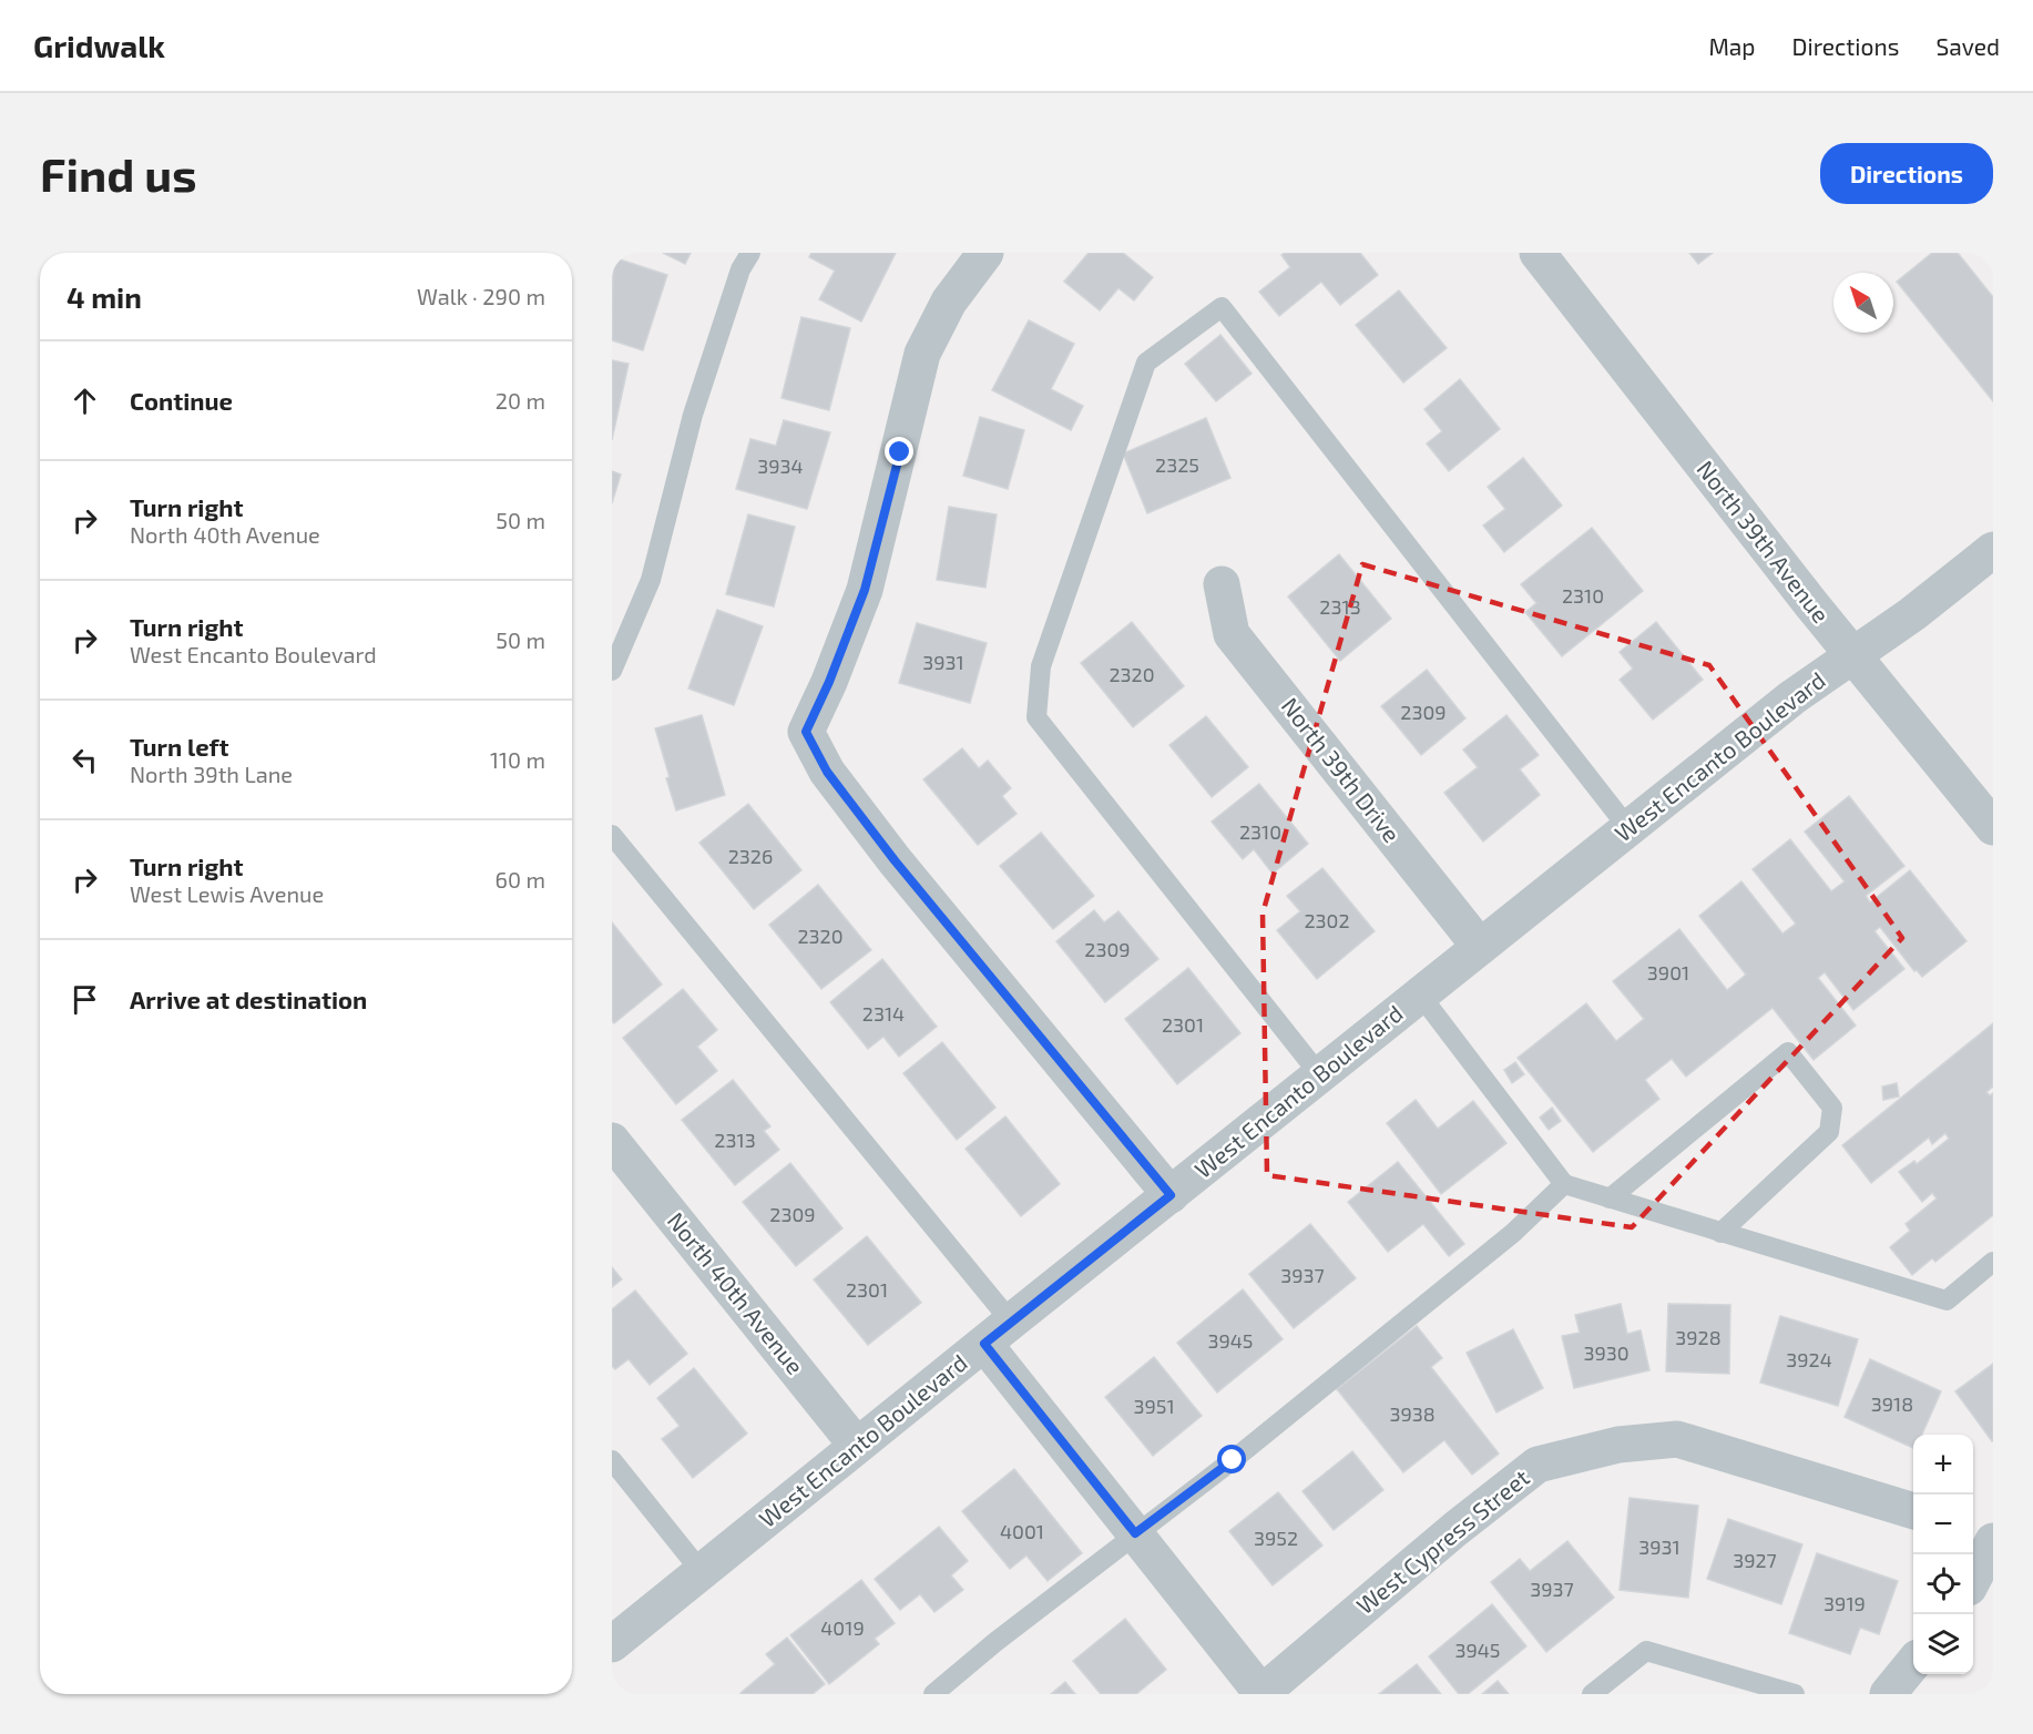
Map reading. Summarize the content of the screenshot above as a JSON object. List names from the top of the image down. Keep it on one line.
{"streets":{"street":["North 39th Avenue","West Encanto Boulevard","North 39th Drive","North 40th Avenue","West Cypress Street"]},"crossings":[["North 39th Avenue","West Encanto Boulevard"],["West Encanto Boulevard","North 39th Drive"],["West Encanto Boulevard","North 40th Avenue"]],"house_numbers":["2325","3934","2310","2313","3931","2320","2309","2310","2326","2302","2320","2309","3901","2314","2301","2313","2309","3937","2301","3928","3945","3930","3924","3918","3951","3938","4001","3952","3931","3927","3937","3919","4019","3945"],"north":"top left","page":{"header":"Gridwalk","nav":["Map","Directions","Saved"],"buttons":"Directions","title":"Find us","heading":["4 min","Walk · 290 m"],"list":[["Continue","20 m"],["Turn right","North 40th Avenue","50 m"],["Turn right","West Encanto Boulevard","50 m"],["Turn left","North 39th Lane","110 m"],["Turn right","West Lewis Avenue","60 m"],"Arrive at destination"],"map_buttons":["+","−"]}}
